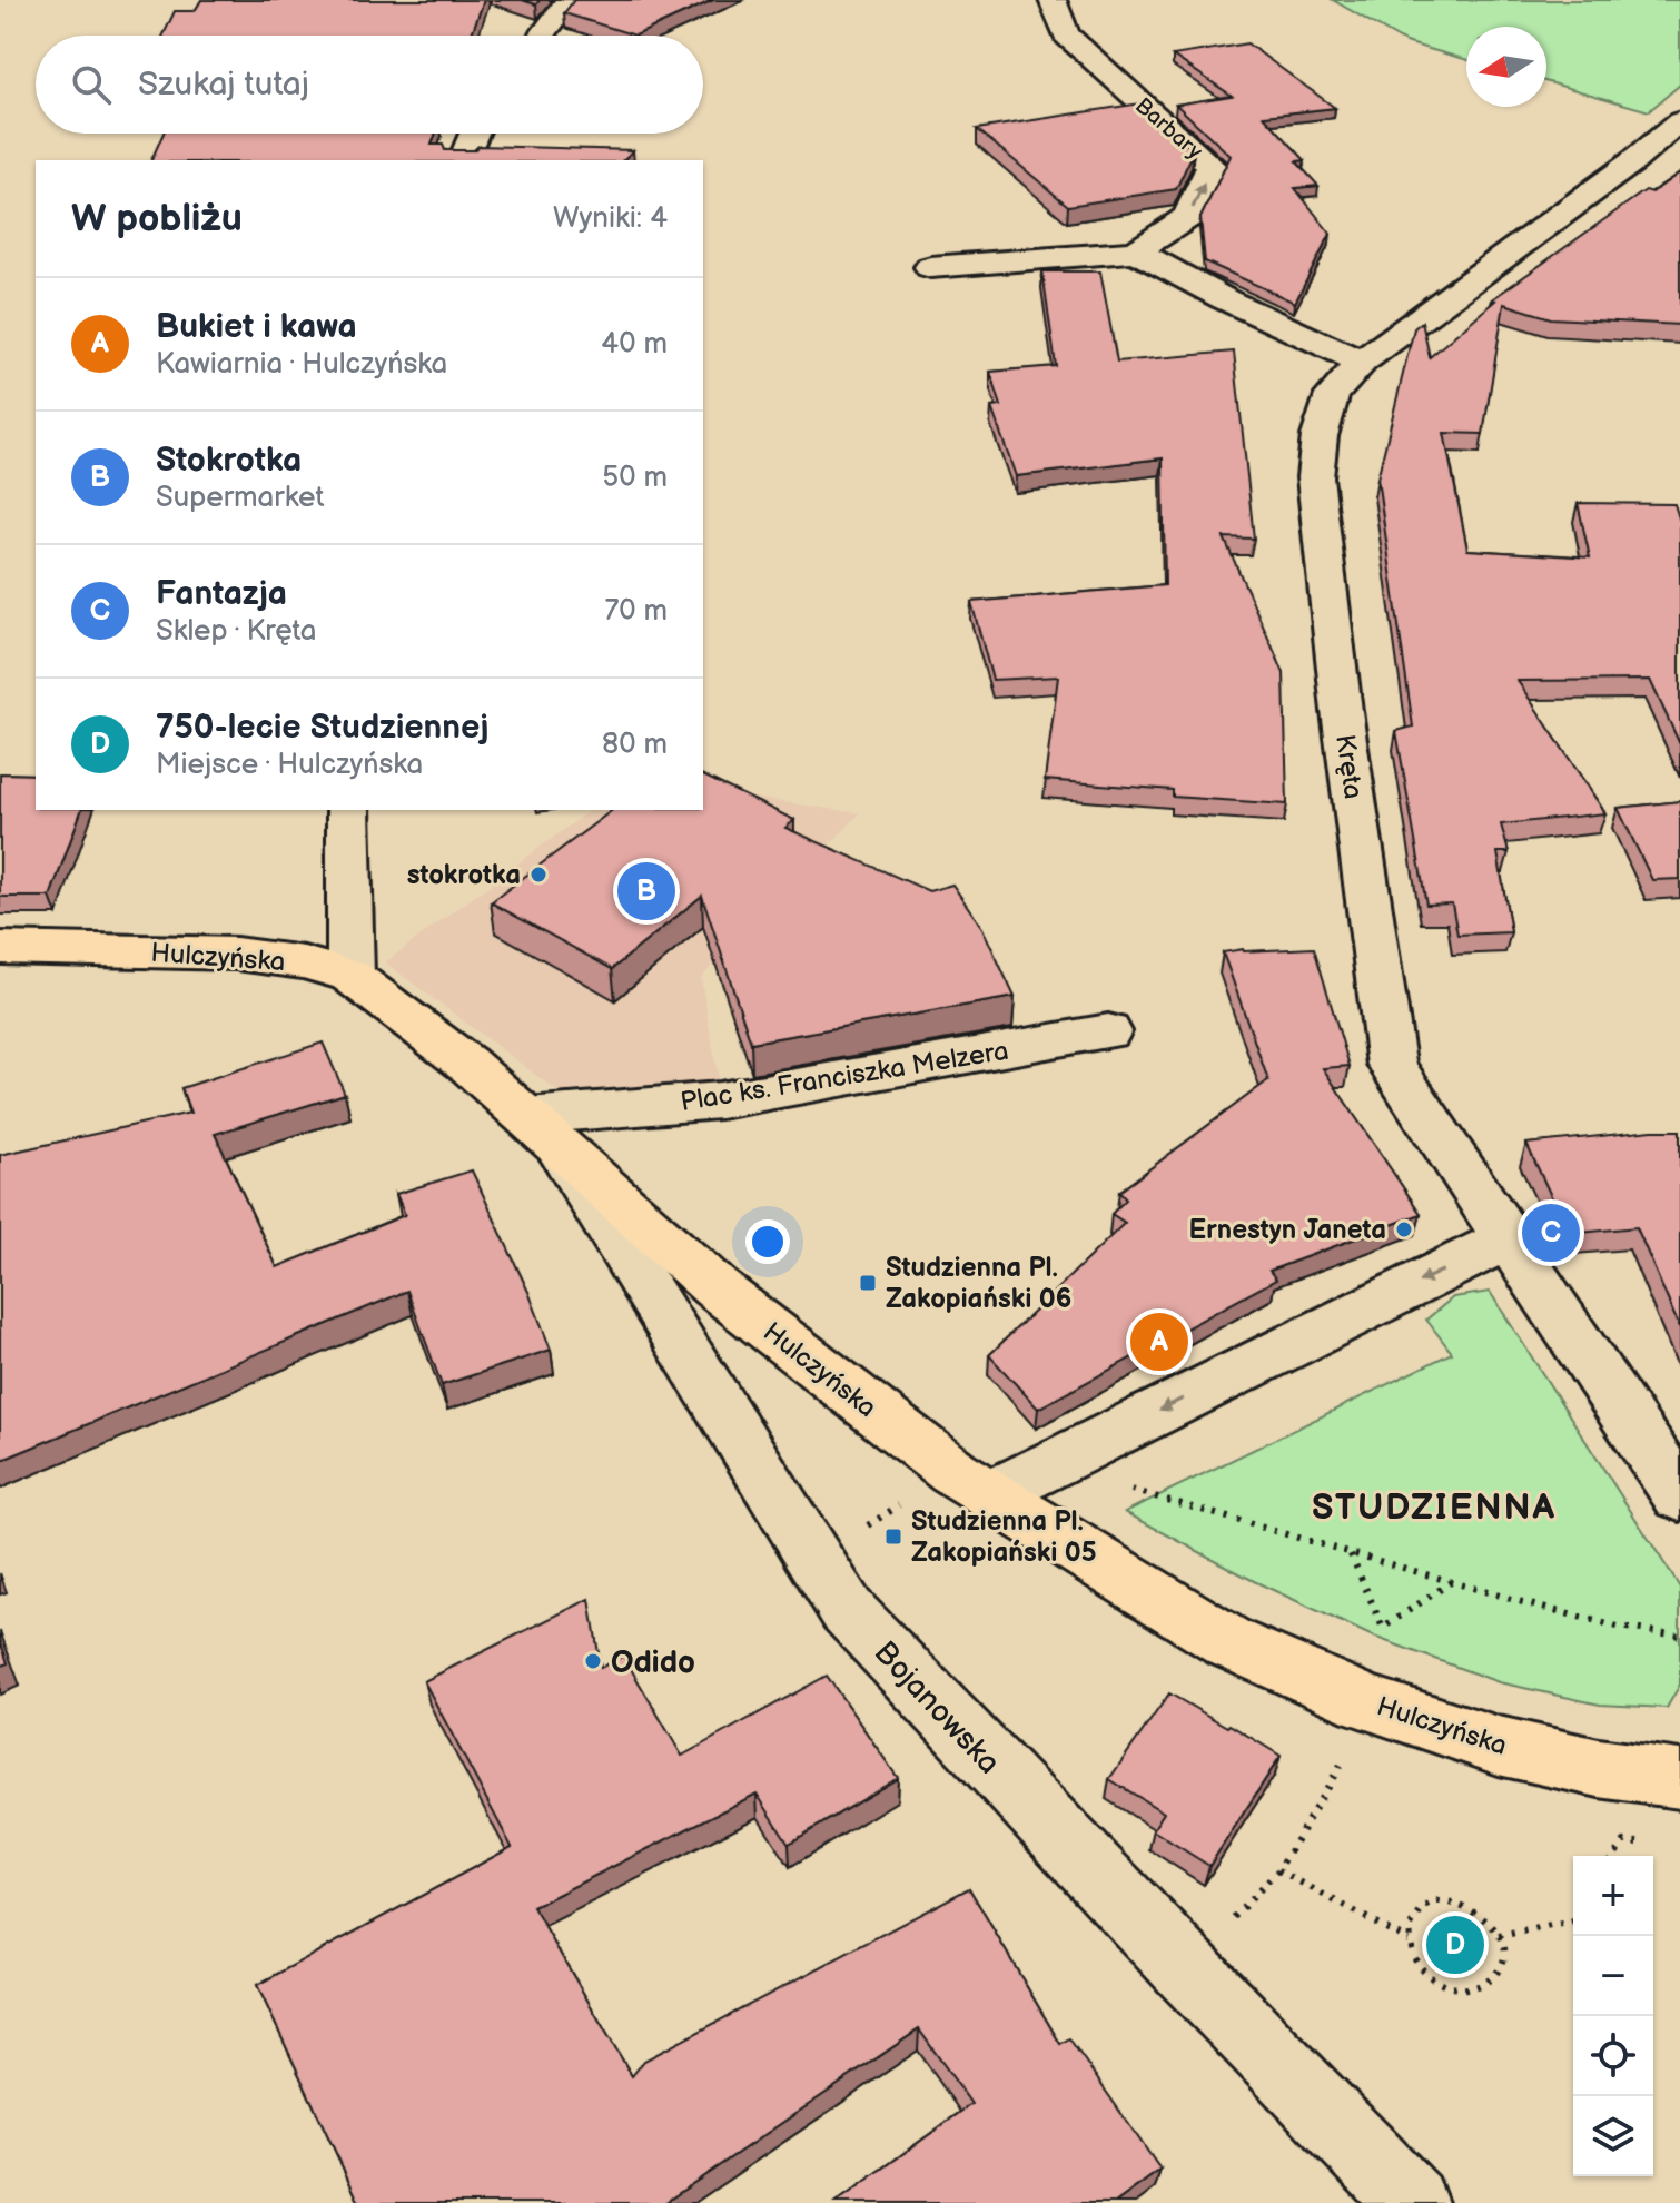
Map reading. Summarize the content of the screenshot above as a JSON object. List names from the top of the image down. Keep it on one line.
{"streets":{"main road":["Hulczyńska"],"street":["Barbary","Kręta","Plac ks. Franciszka Melzera","Bojanowska"]},"crossings":[["Hulczyńska","Plac ks. Franciszka Melzera"],["Hulczyńska","Bojanowska"],["Plac ks. Franciszka Melzera","Bojanowska"]],"districts":["STUDZIENNA"],"places":{"other":["stokrotka","Ernestyn Janeta","Odido"],"transit":["Studzienna Pl. Zakopiański 06","Studzienna Pl. Zakopiański 05"]},"north":"left","page":{"search":"Szukaj tutaj","heading":["W pobliżu","Wyniki: 4"],"list":[{"mark":"A","name":"Bukiet i kawa","note":"Kawiarnia · Hulczyńska","value":"40 m"},{"mark":"B","name":"Stokrotka","note":"Supermarket","value":"50 m"},{"mark":"C","name":"Fantazja","note":"Sklep · Kręta","value":"70 m"},{"mark":"D","name":"750-lecie Studziennej","note":"Miejsce · Hulczyńska","value":"80 m"}],"pins":["B","C","A","D"],"map_buttons":["+","−"]}}
